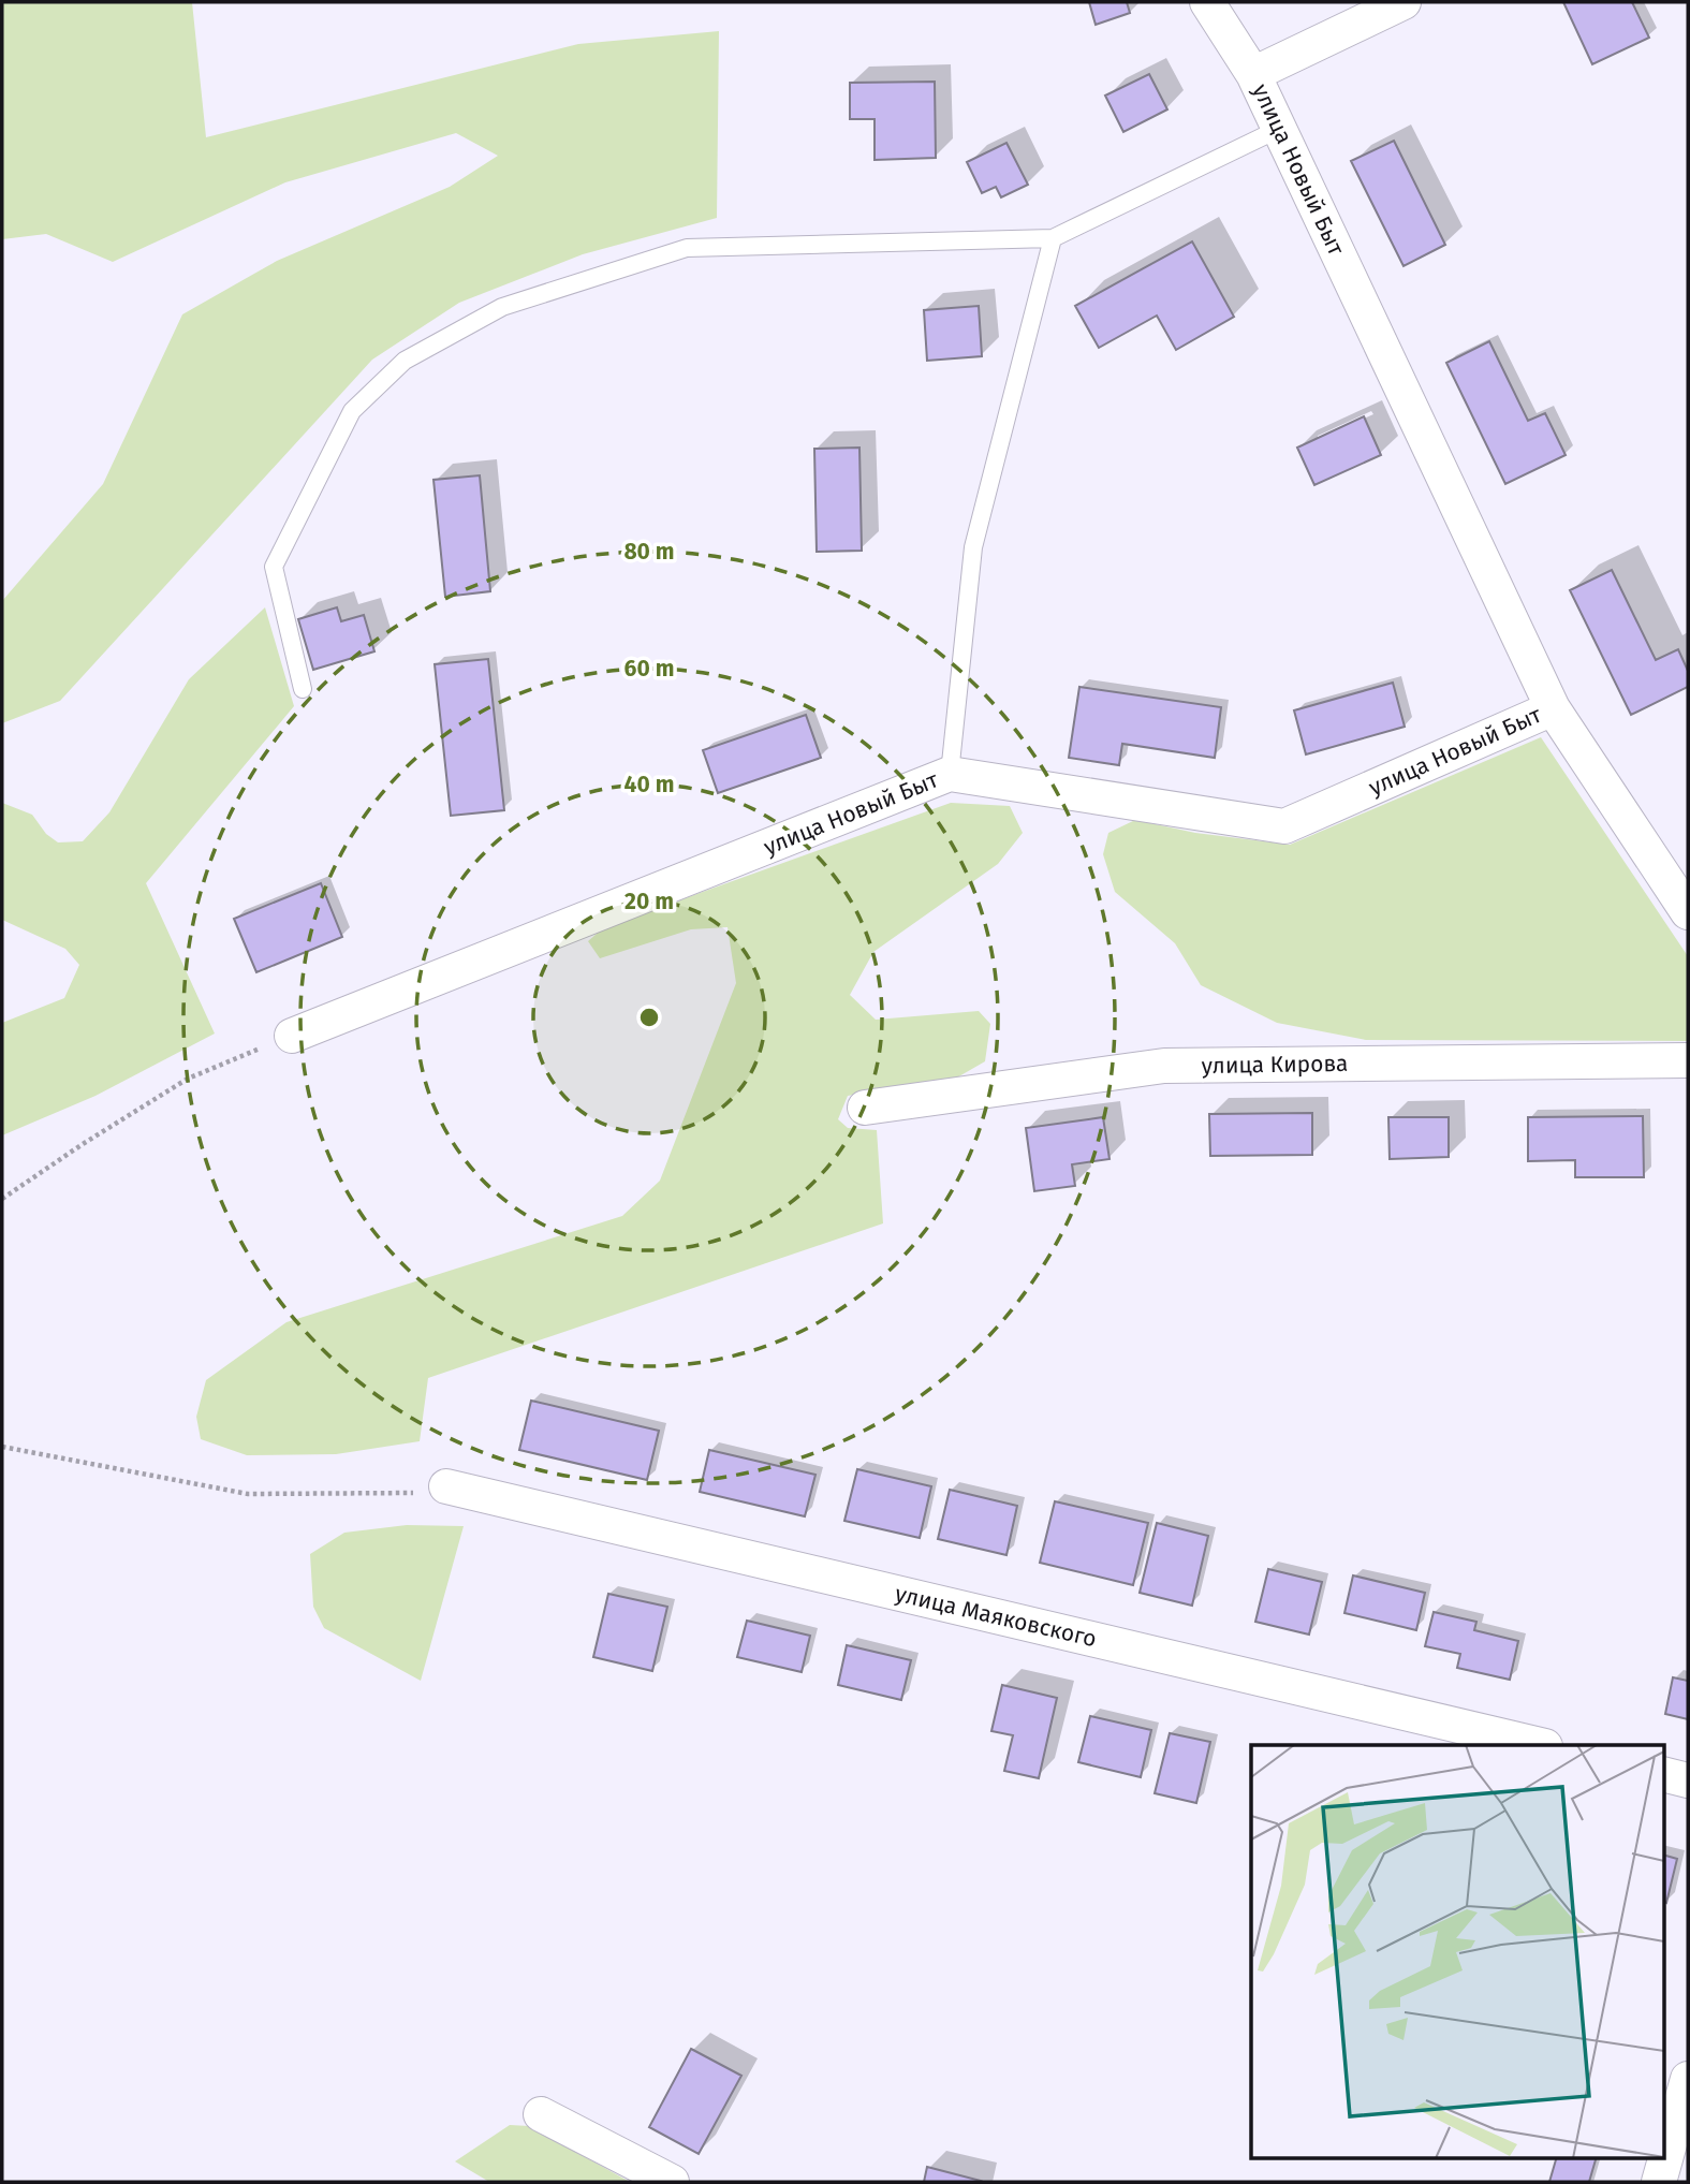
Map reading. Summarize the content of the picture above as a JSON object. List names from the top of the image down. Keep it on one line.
{"streets":{"street":["улица Новый Быт","улица Кирова","улица Маяковского"]},"rings":["80 m","60 m","40 m","20 m"]}
